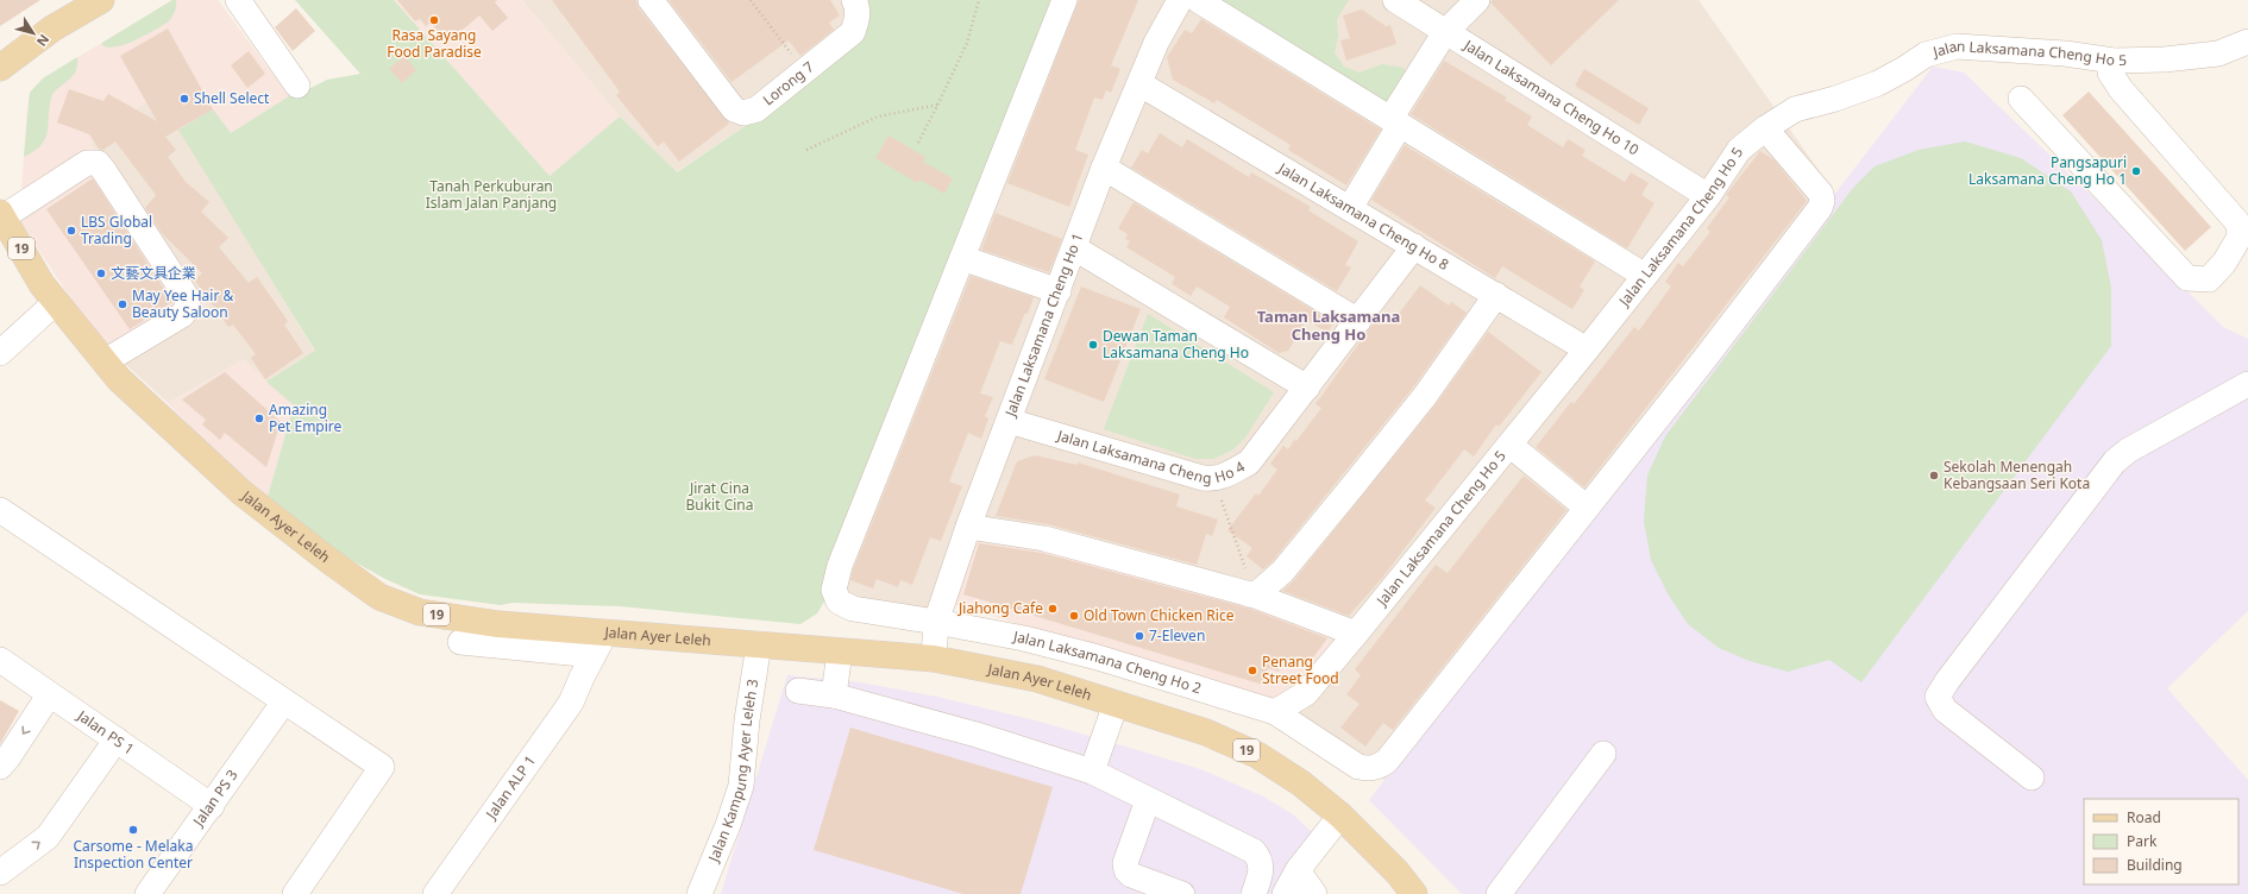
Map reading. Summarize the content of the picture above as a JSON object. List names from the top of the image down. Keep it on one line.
{"streets":{"main road":["19","Jalan Ayer Leleh"],"street":["Jalan Laksamana Cheng Ho 5","Lorong 7","Jalan Laksamana Cheng Ho 10","Jalan Laksamana Cheng Ho 8","Jalan Laksamana Cheng Ho 1","Jalan Laksamana Cheng Ho 4","Jalan Laksamana Cheng Ho 2","Jalan PS 1","Jalan Kampung Ayer Leleh 3","Jalan ALP 1","Jalan PS 3"]},"crossings":[["Jalan Laksamana Cheng Ho 5","Jalan Laksamana Cheng Ho 10"],["Jalan Laksamana Cheng Ho 5","Jalan Laksamana Cheng Ho 8"],["Jalan Laksamana Cheng Ho 5","Jalan Laksamana Cheng Ho 2"],["Jalan Laksamana Cheng Ho 8","Jalan Laksamana Cheng Ho 1"],["Jalan Laksamana Cheng Ho 8","Jalan Laksamana Cheng Ho 4"],["Jalan Laksamana Cheng Ho 1","Jalan Laksamana Cheng Ho 4"],["Jalan Laksamana Cheng Ho 1","Jalan Ayer Leleh"],["Jalan Laksamana Cheng Ho 1","Jalan Laksamana Cheng Ho 2"],["Jalan Ayer Leleh","Jalan Kampung Ayer Leleh 3"],["Jalan Ayer Leleh","Jalan ALP 1"],["Jalan PS 1","Jalan PS 3"]],"districts":["Taman Laksamana Cheng Ho"],"parks":["Tanah Perkuburan Islam Jalan Panjang","Jirat Cina Bukit Cina"],"places":["Rasa Sayang Food Paradise","Shell Select","Pangsapuri Laksamana Cheng Ho 1","LBS Global Trading","文藝文具企業","May Yee Hair & Beauty Saloon","Dewan Taman Laksamana Cheng Ho","Amazing Pet Empire","Sekolah Menengah Kebangsaan Seri Kota","Jiahong Cafe","Old Town Chicken Rice","7-Eleven","Penang Street Food","Carsome - Melaka Inspection Center"],"legend":["Road","Park","Building"],"north":"bottom right"}
